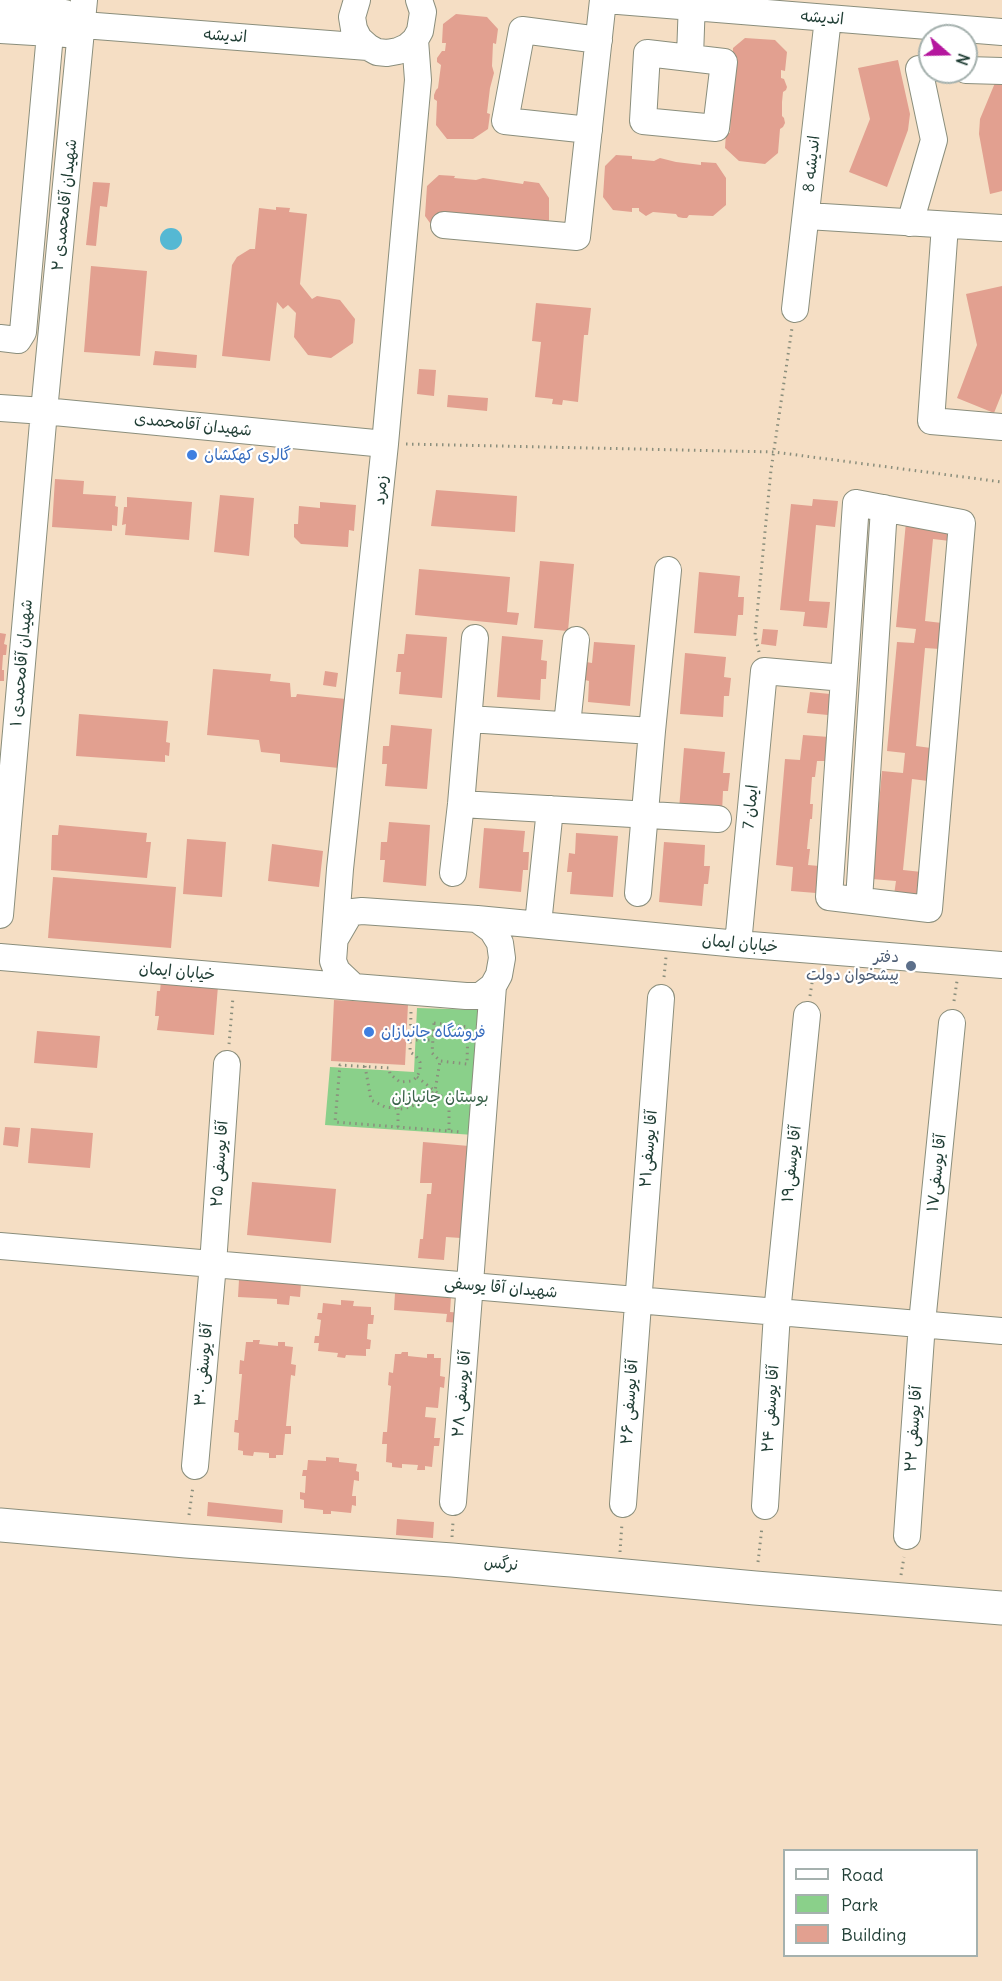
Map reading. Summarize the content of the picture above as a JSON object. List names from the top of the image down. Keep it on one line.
{"streets":{"main road":["نرگس"],"street":["انديشه","اندیشه 8","شهیدان آقامحمدی ۲","شهیدان آقامحمدی","زمرد","شهیدان آقامحمدی ۱","ایمان 7","خیابان ایمان","آقا یوسفی۲۱","آقا یوسفی ۲۵","آقا یوسفی۱۹","آقا یوسفی۱۷","شهیدان آقا یوسفی","آقا یوسفی ۳۰","آقا یوسفی ۲۸","آقا یوسفی ۲۶","آقا یوسفی ۲۴","آقا یوسفی ۲۲"]},"crossings":[["انديشه","اندیشه 8"],["انديشه","شهیدان آقامحمدی ۲"],["انديشه","زمرد"],["شهیدان آقامحمدی ۲","شهیدان آقامحمدی"],["شهیدان آقامحمدی ۲","شهیدان آقامحمدی ۱"],["شهیدان آقامحمدی","زمرد"],["شهیدان آقامحمدی","شهیدان آقامحمدی ۱"],["ایمان 7","خیابان ایمان"],["خیابان ایمان","آقا یوسفی ۲۸"],["آقا یوسفی۲۱","شهیدان آقا یوسفی"],["آقا یوسفی۲۱","آقا یوسفی ۲۶"],["آقا یوسفی ۲۵","شهیدان آقا یوسفی"],["آقا یوسفی ۲۵","آقا یوسفی ۳۰"],["آقا یوسفی۱۹","شهیدان آقا یوسفی"],["آقا یوسفی۱۹","آقا یوسفی ۲۴"],["آقا یوسفی۱۷","شهیدان آقا یوسفی"],["آقا یوسفی۱۷","آقا یوسفی ۲۲"],["شهیدان آقا یوسفی","آقا یوسفی ۳۰"],["شهیدان آقا یوسفی","آقا یوسفی ۲۸"],["شهیدان آقا یوسفی","آقا یوسفی ۲۶"],["شهیدان آقا یوسفی","آقا یوسفی ۲۴"],["شهیدان آقا یوسفی","آقا یوسفی ۲۲"]],"parks":["بوستان جانبازان"],"places":["گالری کهکشان","دفتر پیشخوان دولت","فروشگاه جانبازان"],"legend":["Road","Park","Building"],"north":"right"}
